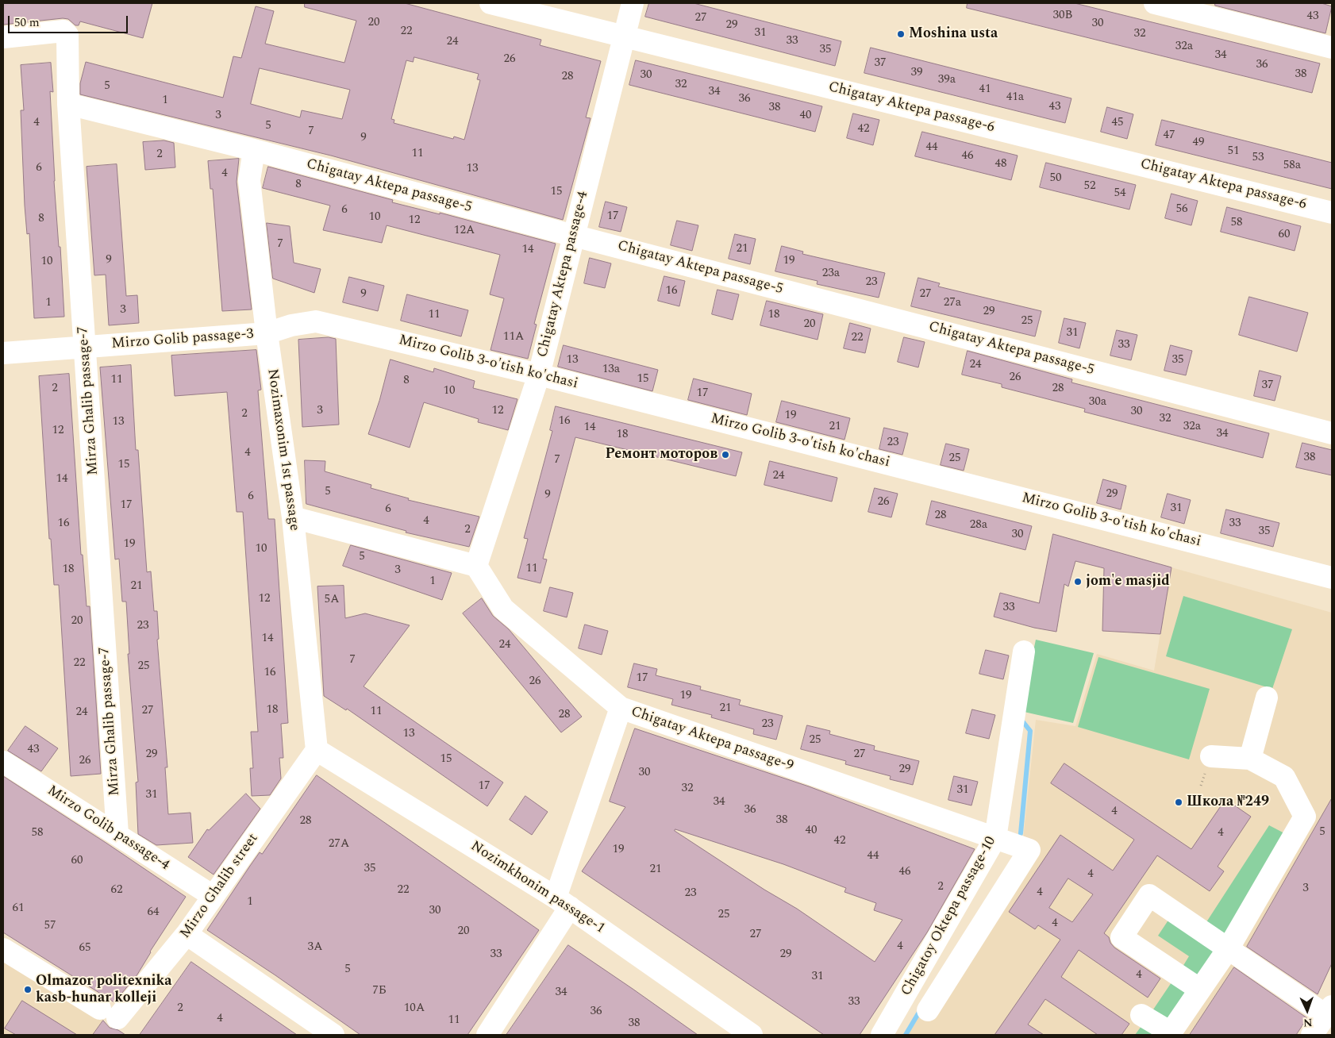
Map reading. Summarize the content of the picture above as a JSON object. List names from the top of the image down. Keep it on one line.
{"streets":{"street":["Chigatay Aktepa passage-6","Chigatay Aktepa passage-5","Chigatay Aktepa passage-4","Mirzo Golib passage-3","Mirzo Golib 3-o'tish ko'chasi","Mirza Ghalib passage-7","Nozimaxonim 1st passage","Chigatay Aktepa passage-9","Mirzo Golib passage-4","Mirzo Ghalib street","Nozimkhonim passage-1","Chigatoy Oktepa passage-10"]},"crossings":[["Chigatay Aktepa passage-6","Chigatay Aktepa passage-4"],["Chigatay Aktepa passage-5","Chigatay Aktepa passage-4"],["Chigatay Aktepa passage-5","Mirza Ghalib passage-7"],["Chigatay Aktepa passage-5","Nozimaxonim 1st passage"],["Chigatay Aktepa passage-4","Mirzo Golib 3-o'tish ko'chasi"],["Chigatay Aktepa passage-4","Chigatay Aktepa passage-9"],["Mirzo Golib passage-3","Mirzo Golib 3-o'tish ko'chasi"],["Mirzo Golib passage-3","Mirza Ghalib passage-7"],["Mirzo Golib passage-3","Nozimaxonim 1st passage"],["Mirzo Golib 3-o'tish ko'chasi","Nozimaxonim 1st passage"],["Mirza Ghalib passage-7","Mirzo Golib passage-4"],["Nozimaxonim 1st passage","Mirzo Ghalib street"],["Nozimaxonim 1st passage","Nozimkhonim passage-1"],["Chigatay Aktepa passage-9","Chigatoy Oktepa passage-10"],["Mirzo Golib passage-4","Mirzo Ghalib street"],["Mirzo Ghalib street","Nozimkhonim passage-1"]],"places":["Moshina usta","Ремонт моторов","jom'e masjid","Школа №249","Оlmazor politexnika kasb-hunar kolleji"],"house_numbers":["30B","43","27","20","30","29","22","31","32","33","24","32a","35","34","26","37","36","39","38","30","28","39a","32","5","41","34","41a","36","1","43","38","3","40","4","45","5","42","7","47","9","49","44","51","11","2","46","53","48","58a","6","13","4","50","8","52","15","54","56","6","17","10","8","12","58","12A","60","7","21","14","9","19","10","23a","23","16","9","27","1","27a","3","29","11","18","25","20","31","11A","22","33","13","35","24","13a","26","15","11","8","37","2","28","10","17","30a","3","12","30","2","19","32","16","13","21","32a","14","12","34","18","23","4","38","25","7","15","24","14","5","29","9","6","26","17","31","6","28","4","16","33","28a","2","35","30","19","10","5","11","18","3","1","21","12","5A","33","20","23","14","24","7","22","25","16","17","26","19","21","18","27","11","24","28","23","13","25","43","29","27","15","26","29","30","17","32","31","31","34","36","4","38","28","40","5","58","4","42","27A","19","44","60","35","21","46","4","2","3","62","22","4","23","1","61","30","64","25","4","57","20","27","4","3A","65","33","29","5","4","31","7Б","34","33","2","10A","36","4","11","38"],"scale_bar":"50 m","north":"bottom"}
